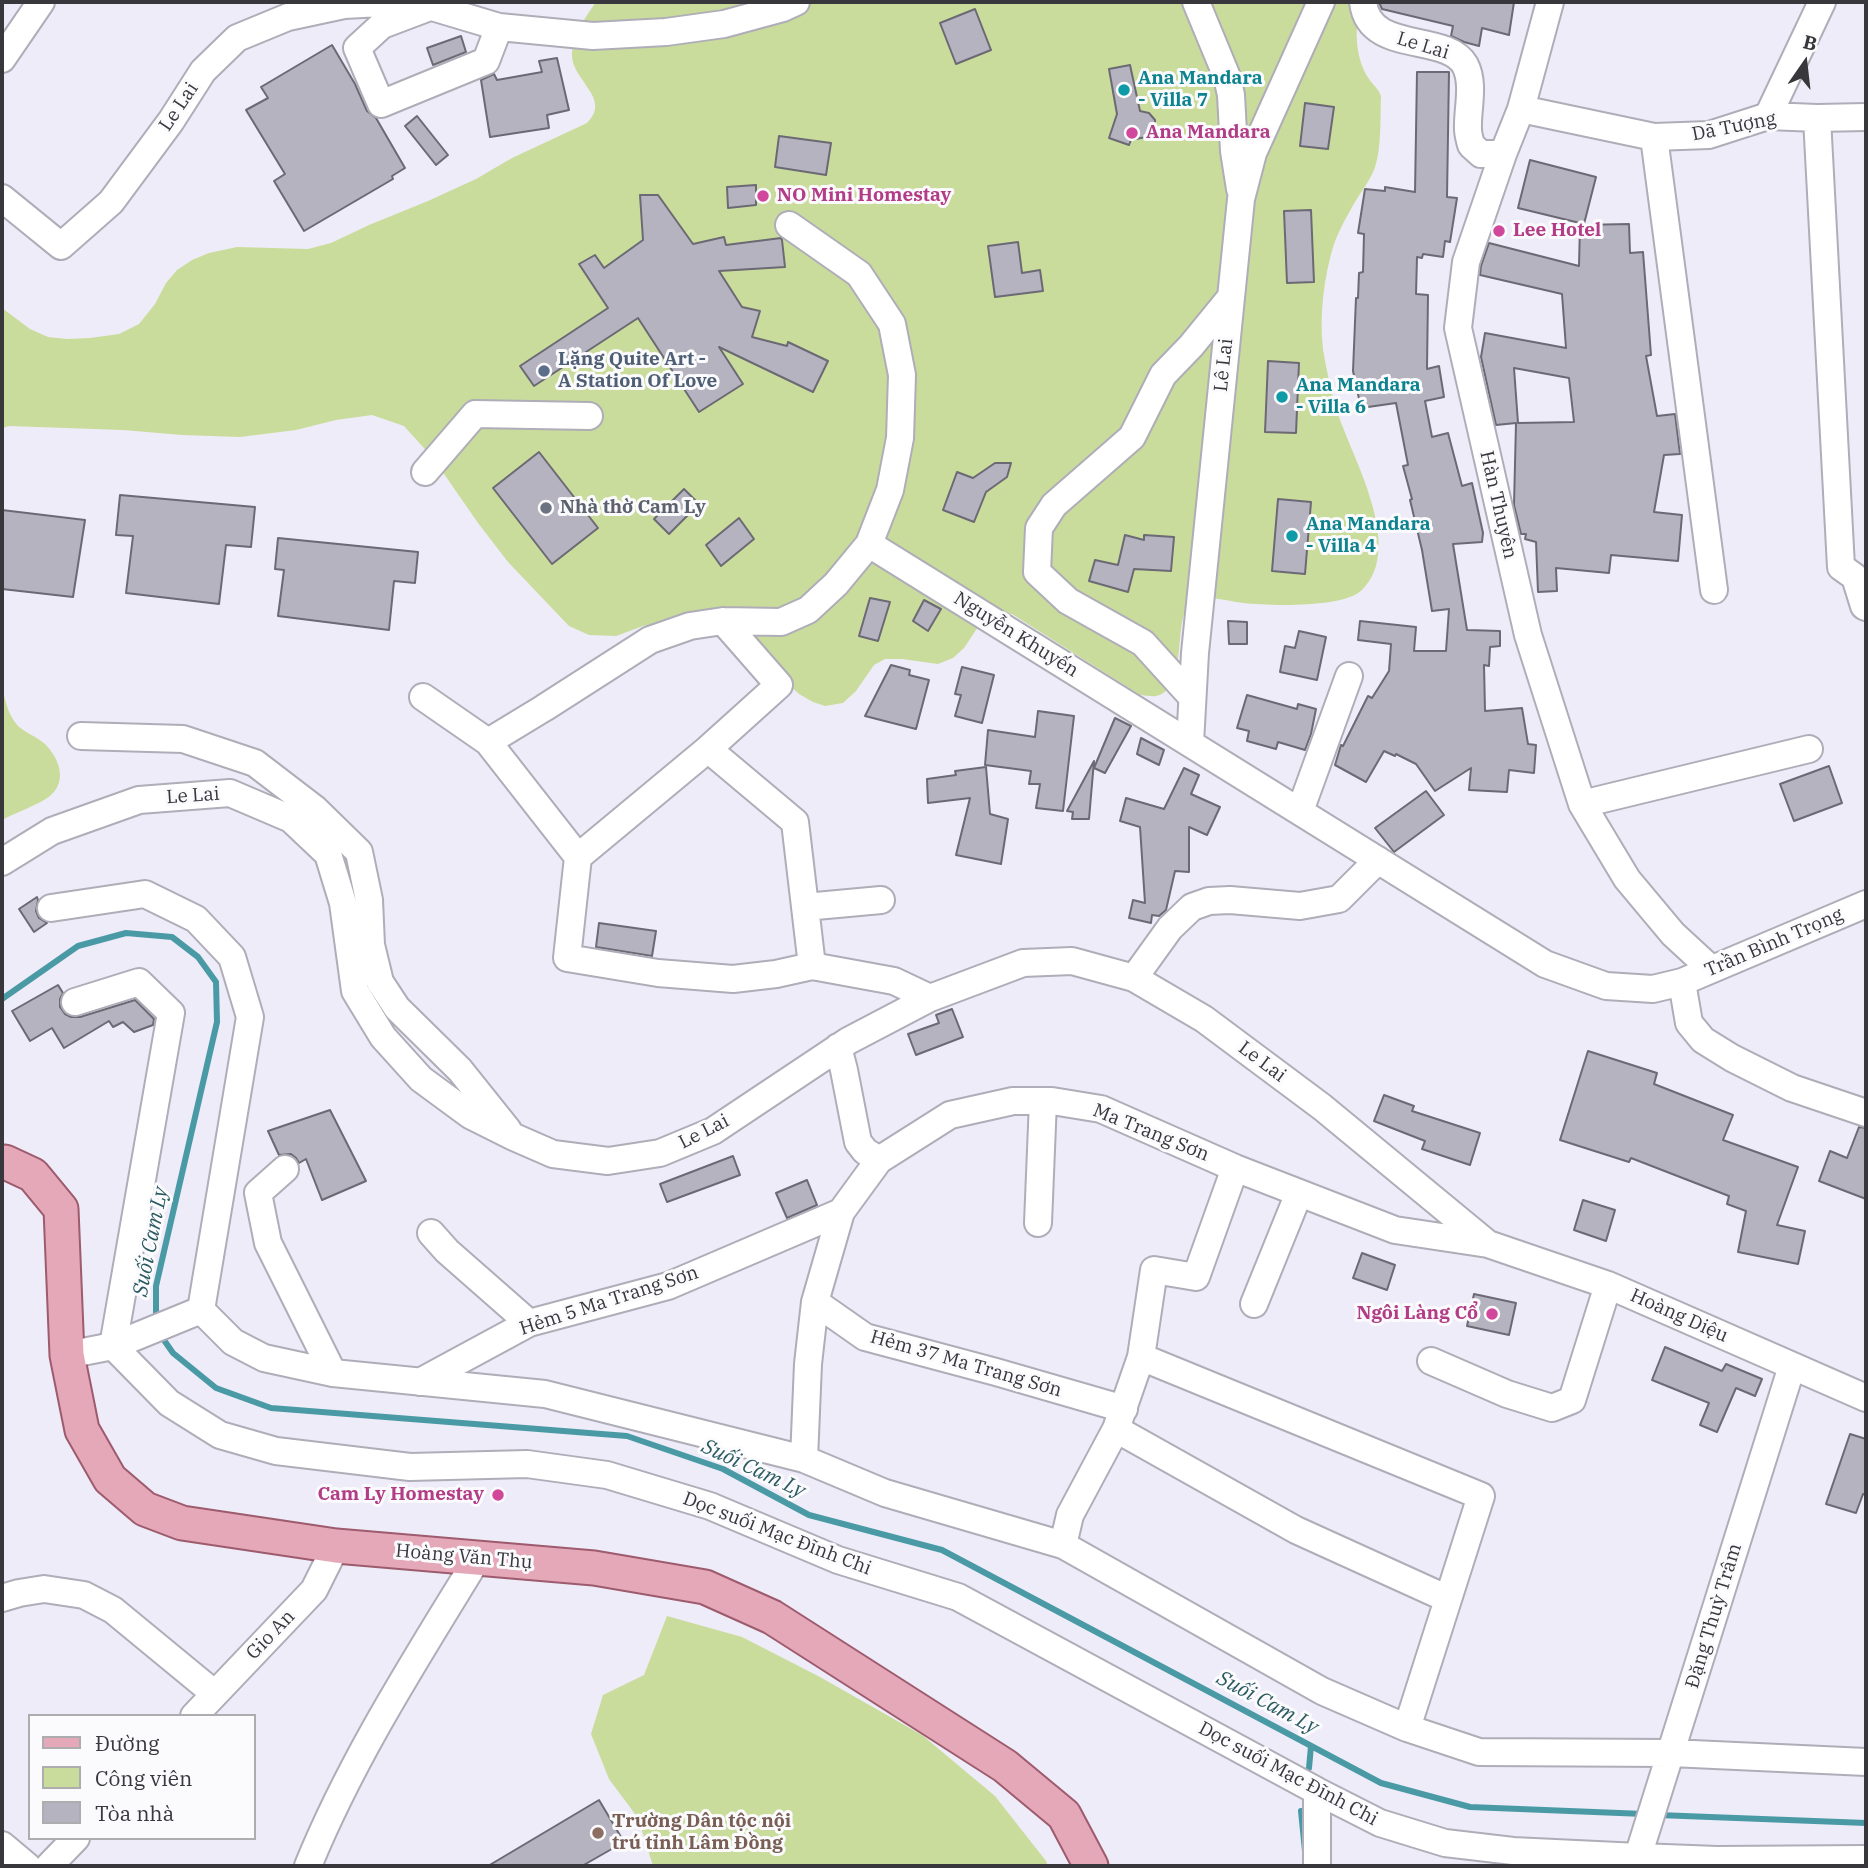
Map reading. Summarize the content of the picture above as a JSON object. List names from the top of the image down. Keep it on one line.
{"streets":{"main road":["Hoàng Văn Thụ"],"street":["Le Lai","Dã Tượng","Lê Lai","Hàn Thuyên","Nguyễn Khuyến","Trần Bình Trọng","Ma Trang Sơn","Hẻm 5 Ma Trang Sơn","Hoàng Diệu","Hẻm 37 Ma Trang Sơn","Dọc suối Mạc Đĩnh Chi","Đặng Thuỳ Trâm","Gio An"]},"crossings":[["Le Lai","Hàn Thuyên"],["Le Lai","Ma Trang Sơn"],["Le Lai","Hoàng Diệu"],["Dã Tượng","Hàn Thuyên"],["Lê Lai","Nguyễn Khuyến"],["Hàn Thuyên","Trần Bình Trọng"],["Nguyễn Khuyến","Trần Bình Trọng"],["Ma Trang Sơn","Hẻm 5 Ma Trang Sơn"],["Ma Trang Sơn","Hoàng Diệu"],["Ma Trang Sơn","Hẻm 37 Ma Trang Sơn"],["Hoàng Diệu","Đặng Thuỳ Trâm"],["Dọc suối Mạc Đĩnh Chi","Đặng Thuỳ Trâm"],["Hoàng Văn Thụ","Gio An"]],"water":["Suối Cam Ly"],"places":["Ana Mandara - Villa 7","Ana Mandara","NO Mini Homestay","Lee Hotel","Lặng Quite Art - A Station Of Love","Ana Mandara - Villa 6","Nhà thờ Cam Ly","Ana Mandara - Villa 4","Ngôi Làng Cổ","Cam Ly Homestay","Trường Dân tộc nội trú tỉnh Lâm Đồng"],"legend":["Đường","Công viên","Tòa nhà"],"north":"top"}
